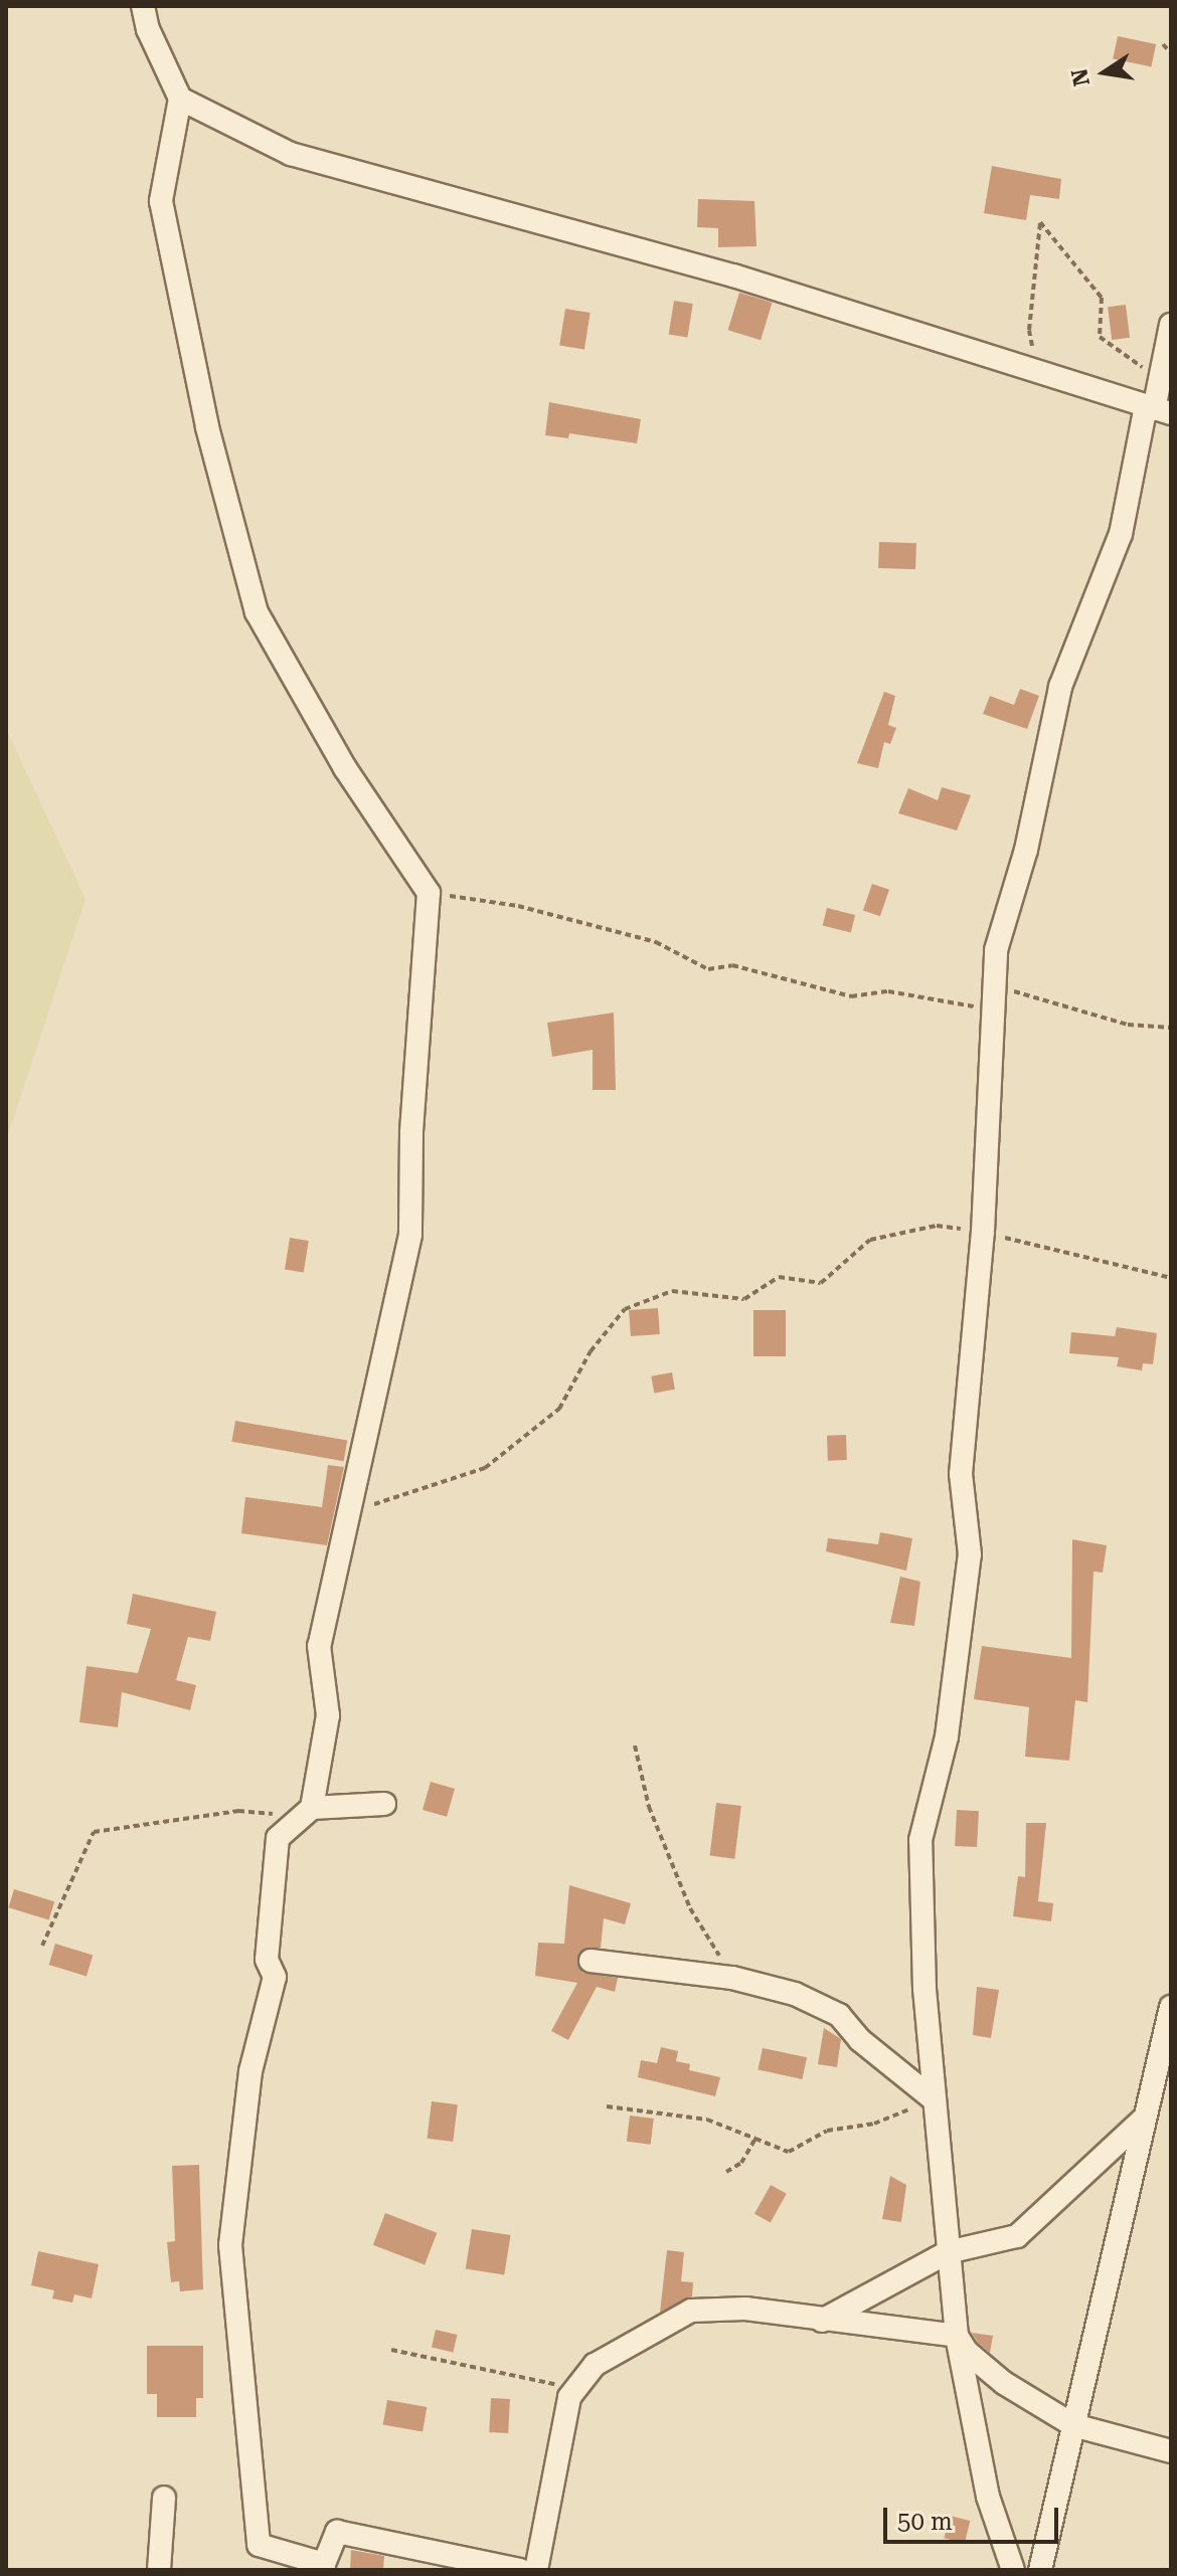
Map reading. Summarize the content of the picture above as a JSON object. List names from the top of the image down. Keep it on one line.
{"scale_bar":"50 m","north":"left"}
